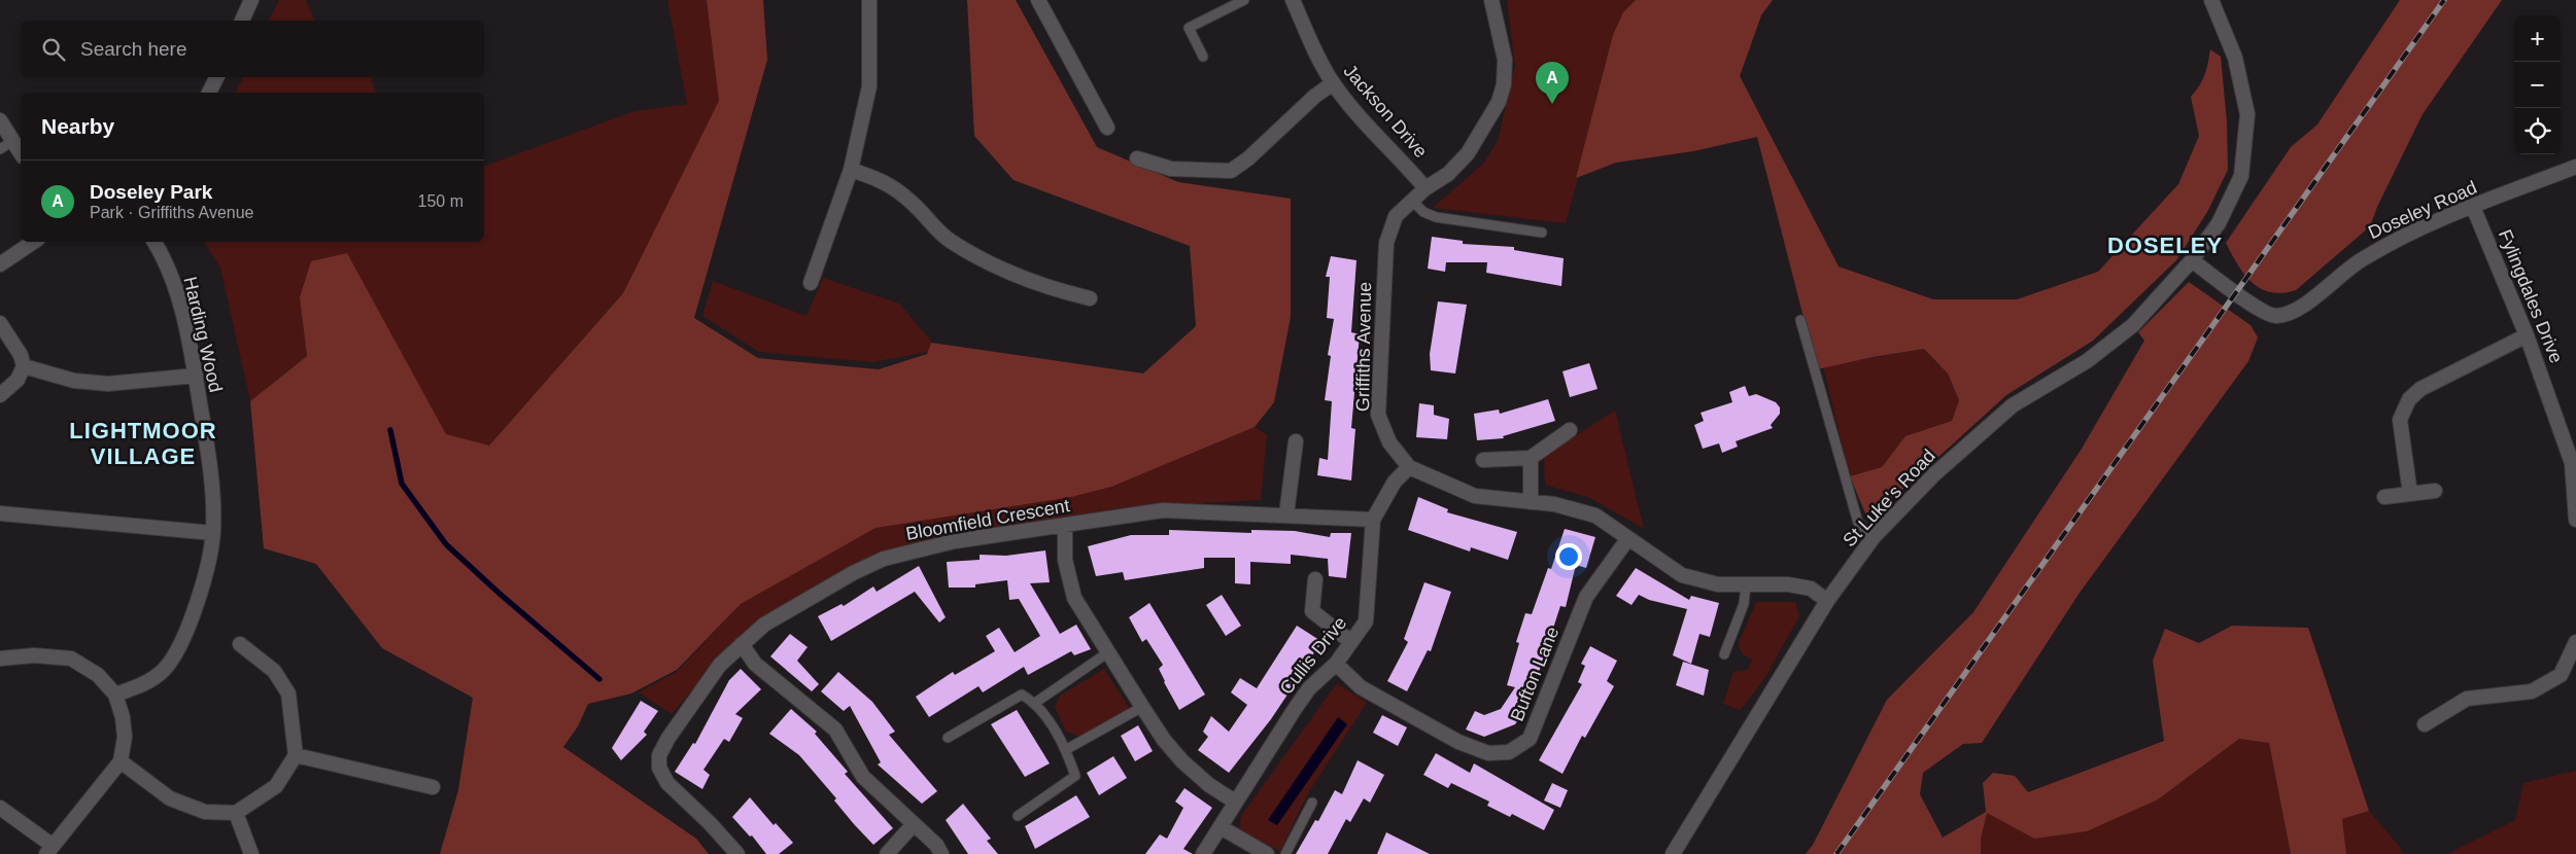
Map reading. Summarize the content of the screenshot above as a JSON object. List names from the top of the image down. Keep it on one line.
{"streets":{"street":["Jackson Drive","Doseley Road","Fylingdales Drive","Harding Wood","Griffiths Avenue","St Luke's Road","Bloomfield Crescent","Cullis Drive","Bufton Lane"]},"crossings":[["Jackson Drive","Griffiths Avenue"],["Doseley Road","Fylingdales Drive"],["Doseley Road","St Luke's Road"],["Griffiths Avenue","St Luke's Road"],["Griffiths Avenue","Cullis Drive"],["Griffiths Avenue","Bufton Lane"],["Bloomfield Crescent","Cullis Drive"],["Cullis Drive","Bufton Lane"]],"districts":["DOSELEY","LIGHTMOOR VILLAGE"],"page":{"map_buttons":["+","−"],"search":"Search here","pins":"A","heading":"Nearby","list":[{"mark":"A","name":"Doseley Park","note":"Park · Griffiths Avenue","value":"150 m"}]}}
